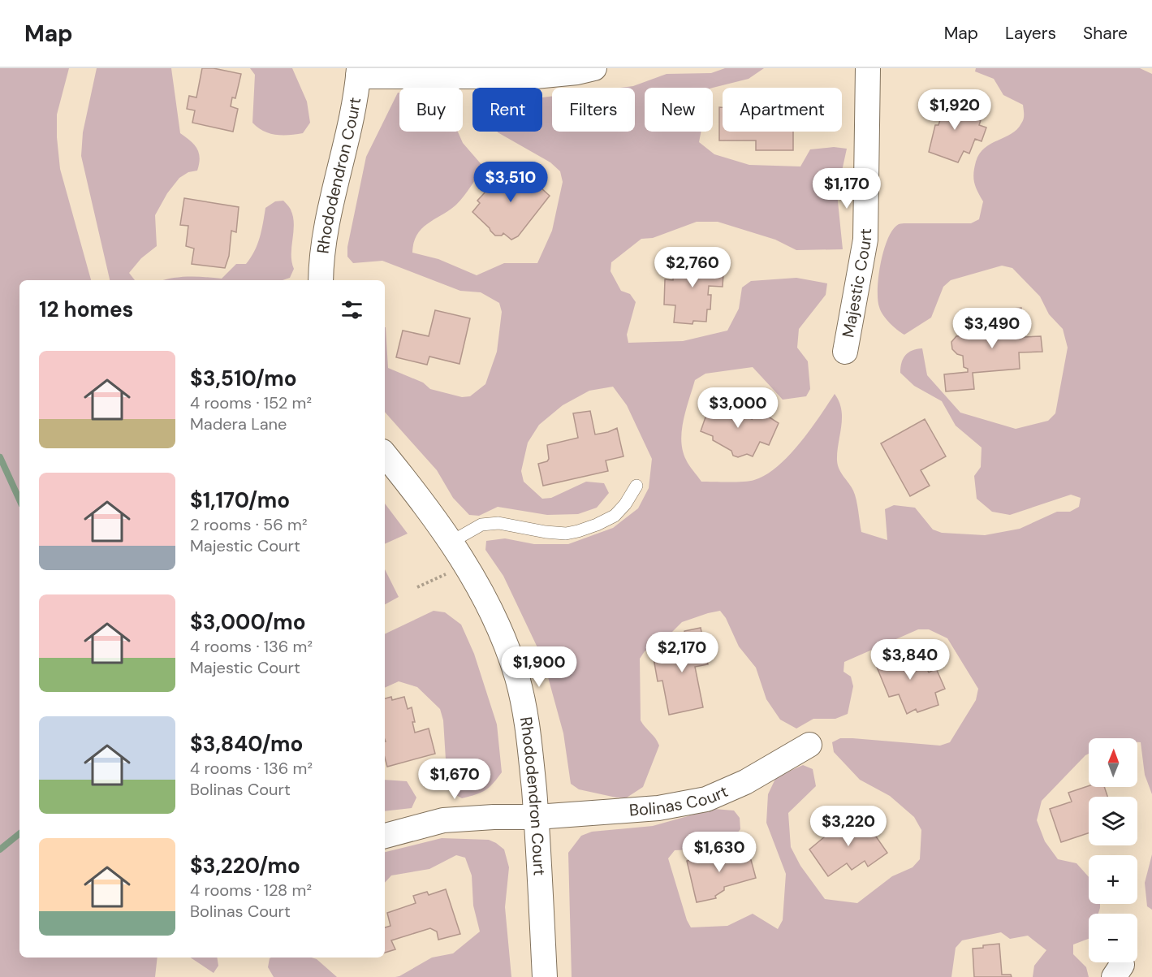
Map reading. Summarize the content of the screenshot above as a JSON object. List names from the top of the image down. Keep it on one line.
{"streets":{"street":["Rhododendron Court","Majestic Court","Bolinas Court"]},"crossings":[["Rhododendron Court","Bolinas Court"]],"north":"top","page":{"header":"Map","nav":["Map","Layers","Share"],"chip":["Buy","Rent","Filters","New","Apartment"],"price":["$1,920","$3,510","$1,170","$2,760","$3,490","$3,000","$2,170","$3,840","$1,900","$1,670","$3,220","$1,630"],"heading":"12 homes","list":[{"name":"$3,510/mo","note":"4 rooms · 152 m² · Madera Lane"},{"name":"$1,170/mo","note":"2 rooms · 56 m² · Majestic Court"},{"name":"$3,000/mo","note":"4 rooms · 136 m² · Majestic Court"},{"name":"$3,840/mo","note":"4 rooms · 136 m² · Bolinas Court"},{"name":"$3,220/mo","note":"4 rooms · 128 m² · Bolinas Court"}],"map_buttons":["+","−"]}}
